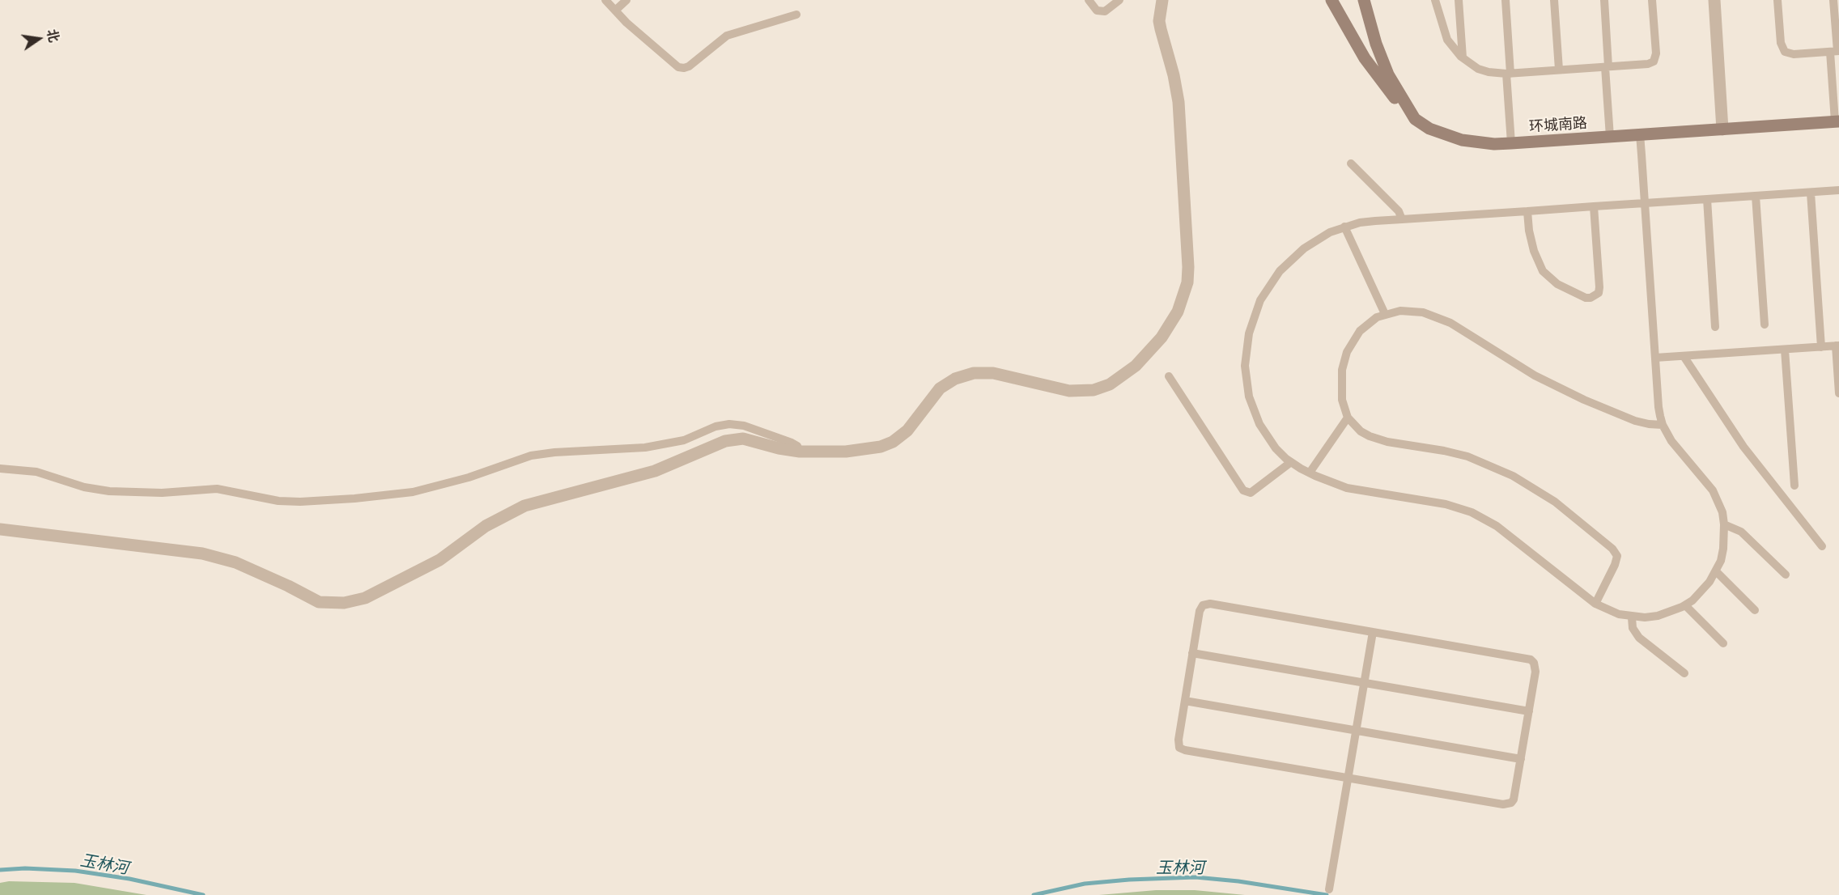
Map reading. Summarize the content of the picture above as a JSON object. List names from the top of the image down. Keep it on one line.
{"streets":{"main road":["环城南路"]},"water":["玉林河"],"north":"right"}
